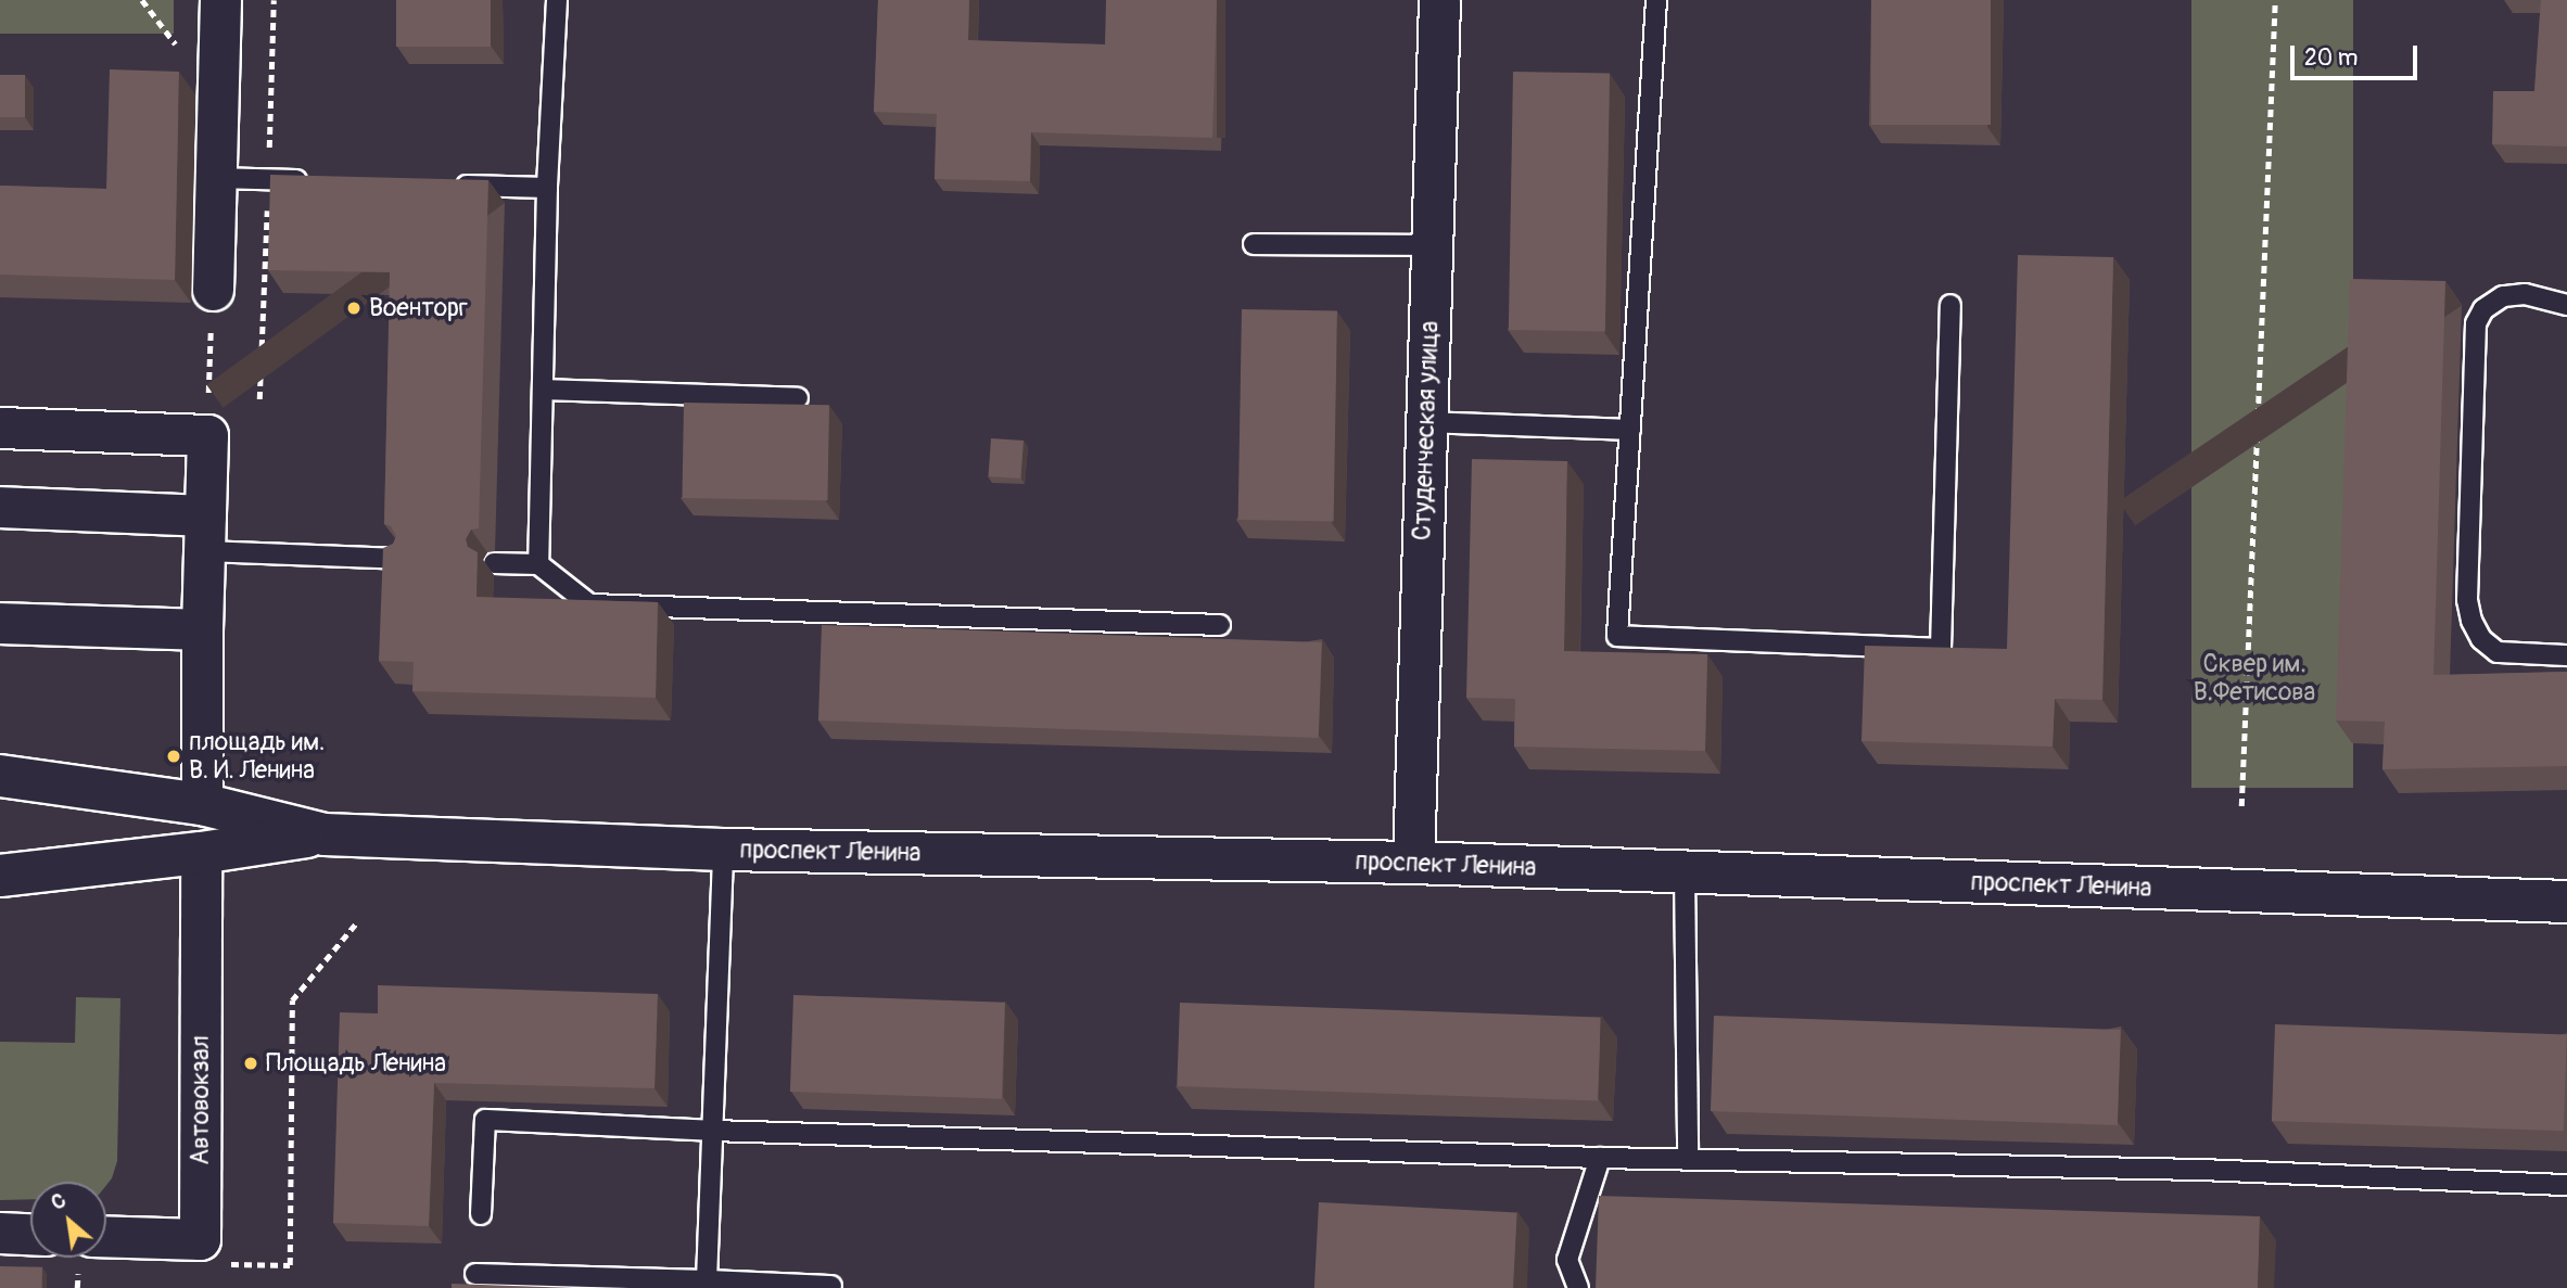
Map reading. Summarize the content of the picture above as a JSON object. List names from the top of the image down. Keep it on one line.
{"streets":{"street":["Студенческая улица","проспект Ленина","Автовокзал"]},"crossings":[["Студенческая улица","проспект Ленина"],["проспект Ленина","Автовокзал"]],"parks":["Сквер им. В.Фетисова"],"places":["Военторг","площадь им. В. И. Ленина","Площадь Ленина"],"scale_bar":"20 m","north":"top left"}
